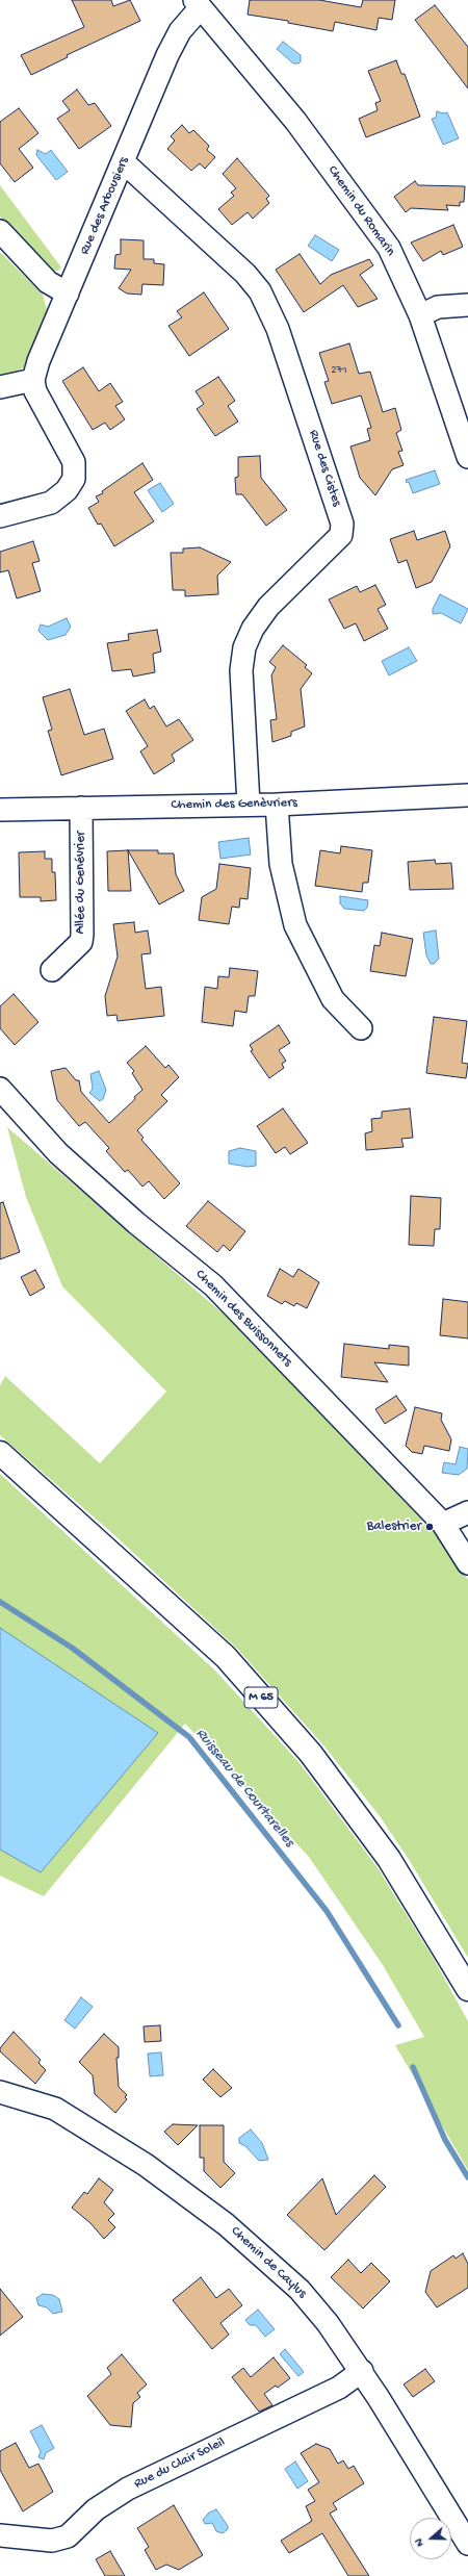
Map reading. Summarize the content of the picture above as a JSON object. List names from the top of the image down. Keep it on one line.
{"streets":{"main road":["M 65"],"street":["Rue des Arbousiers","Chemin du Romarin","Rue des Cistes","Chemin des Genèvriers","Allée du Genévrier","Chemin des Buissonnets","Chemin de Caylus","Rue du Clair Soleil"]},"crossings":[["Rue des Arbousiers","Chemin du Romarin"],["Rue des Arbousiers","Rue des Cistes"],["Rue des Cistes","Chemin des Genèvriers"],["Chemin des Genèvriers","Allée du Genévrier"],["Chemin de Caylus","Rue du Clair Soleil"]],"water":["Ruisseau de Courtarelles"],"places":["Balestrier"],"house_numbers":["271"],"north":"left"}
